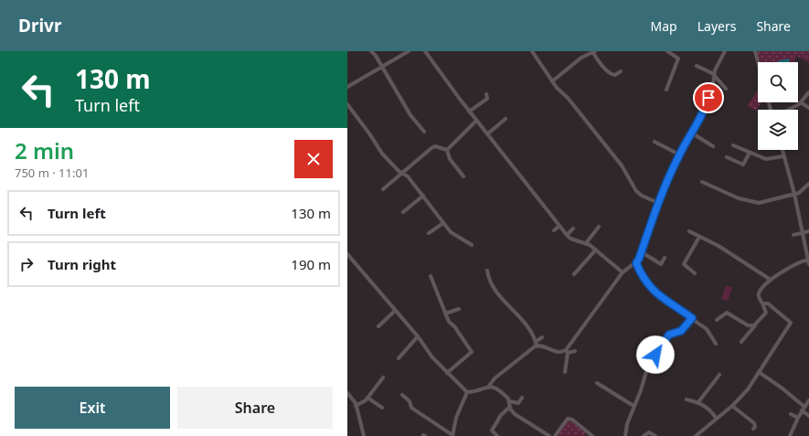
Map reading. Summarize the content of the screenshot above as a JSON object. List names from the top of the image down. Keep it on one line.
{"page":{"header":"Drivr","nav":["Map","Layers","Share"],"turn":["130 m","Turn left"],"heading":["2 min","750 m · 11:01"],"list":[{"name":"Turn left","value":"130 m"},{"name":"Turn right","value":"190 m"}],"buttons":["Exit","Share"]}}
